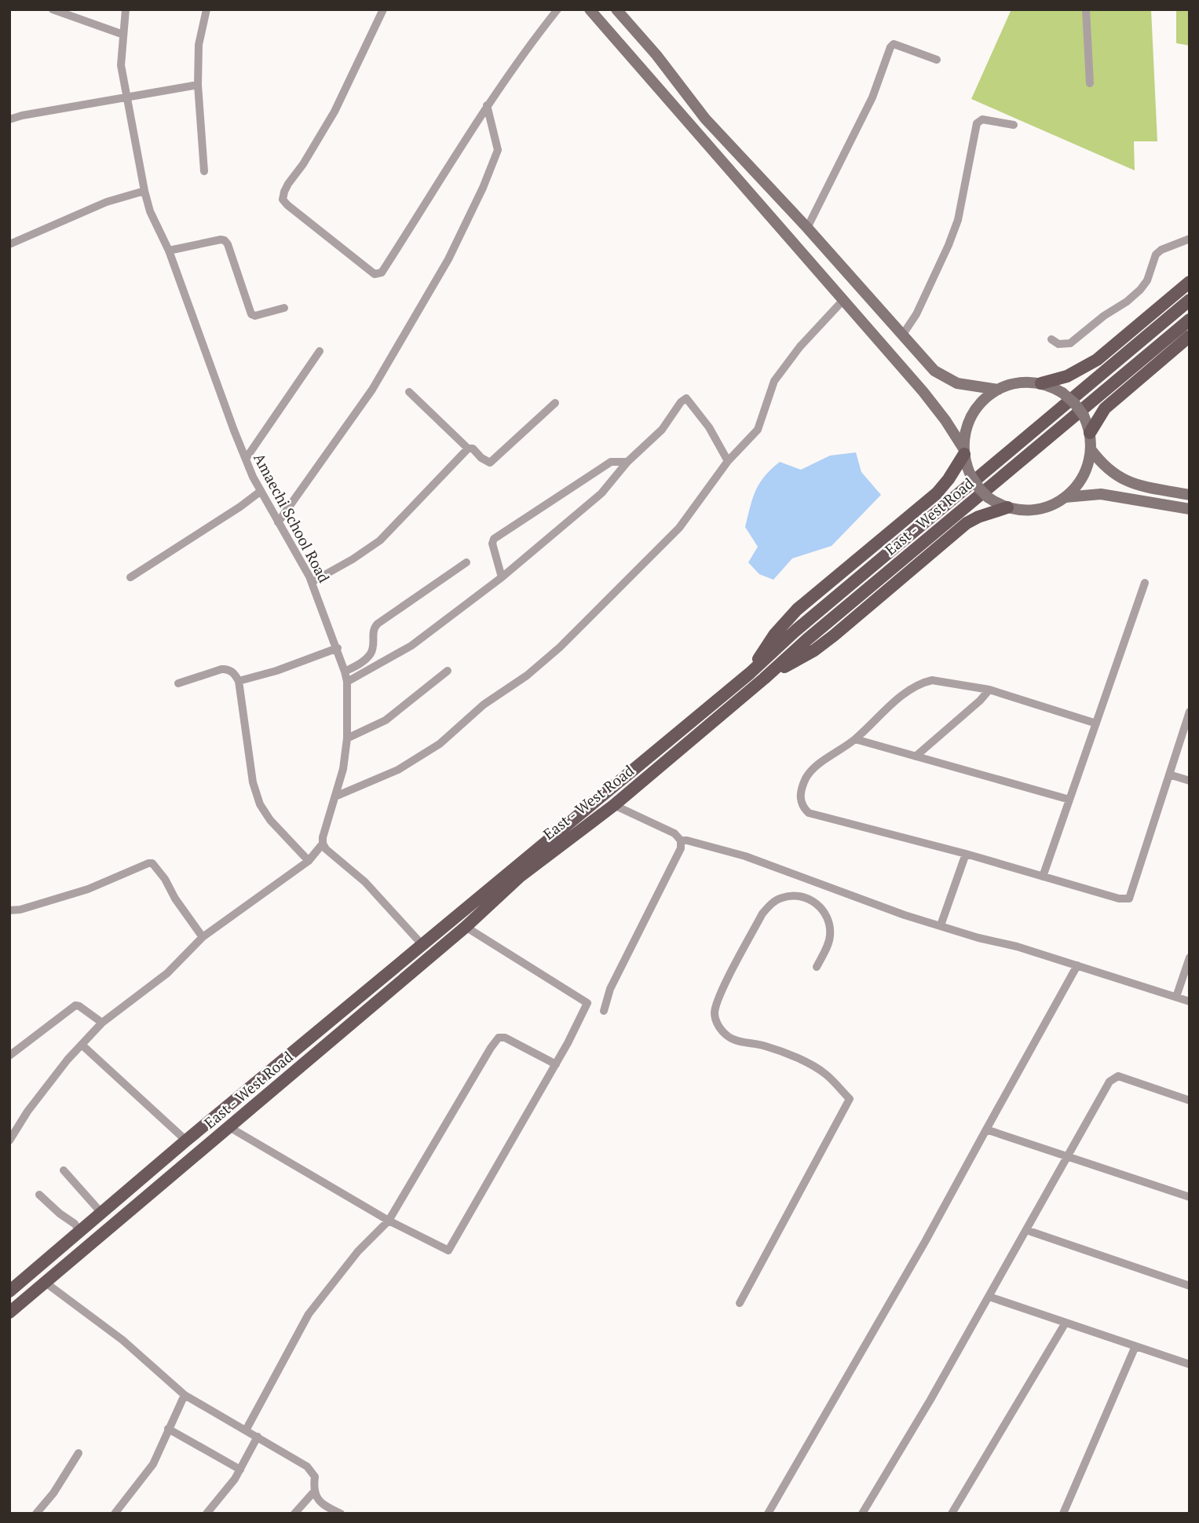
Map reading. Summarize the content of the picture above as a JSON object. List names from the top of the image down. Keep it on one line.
{"streets":{"main road":["East - West Road"],"street":["Amaechi School Road"]}}
